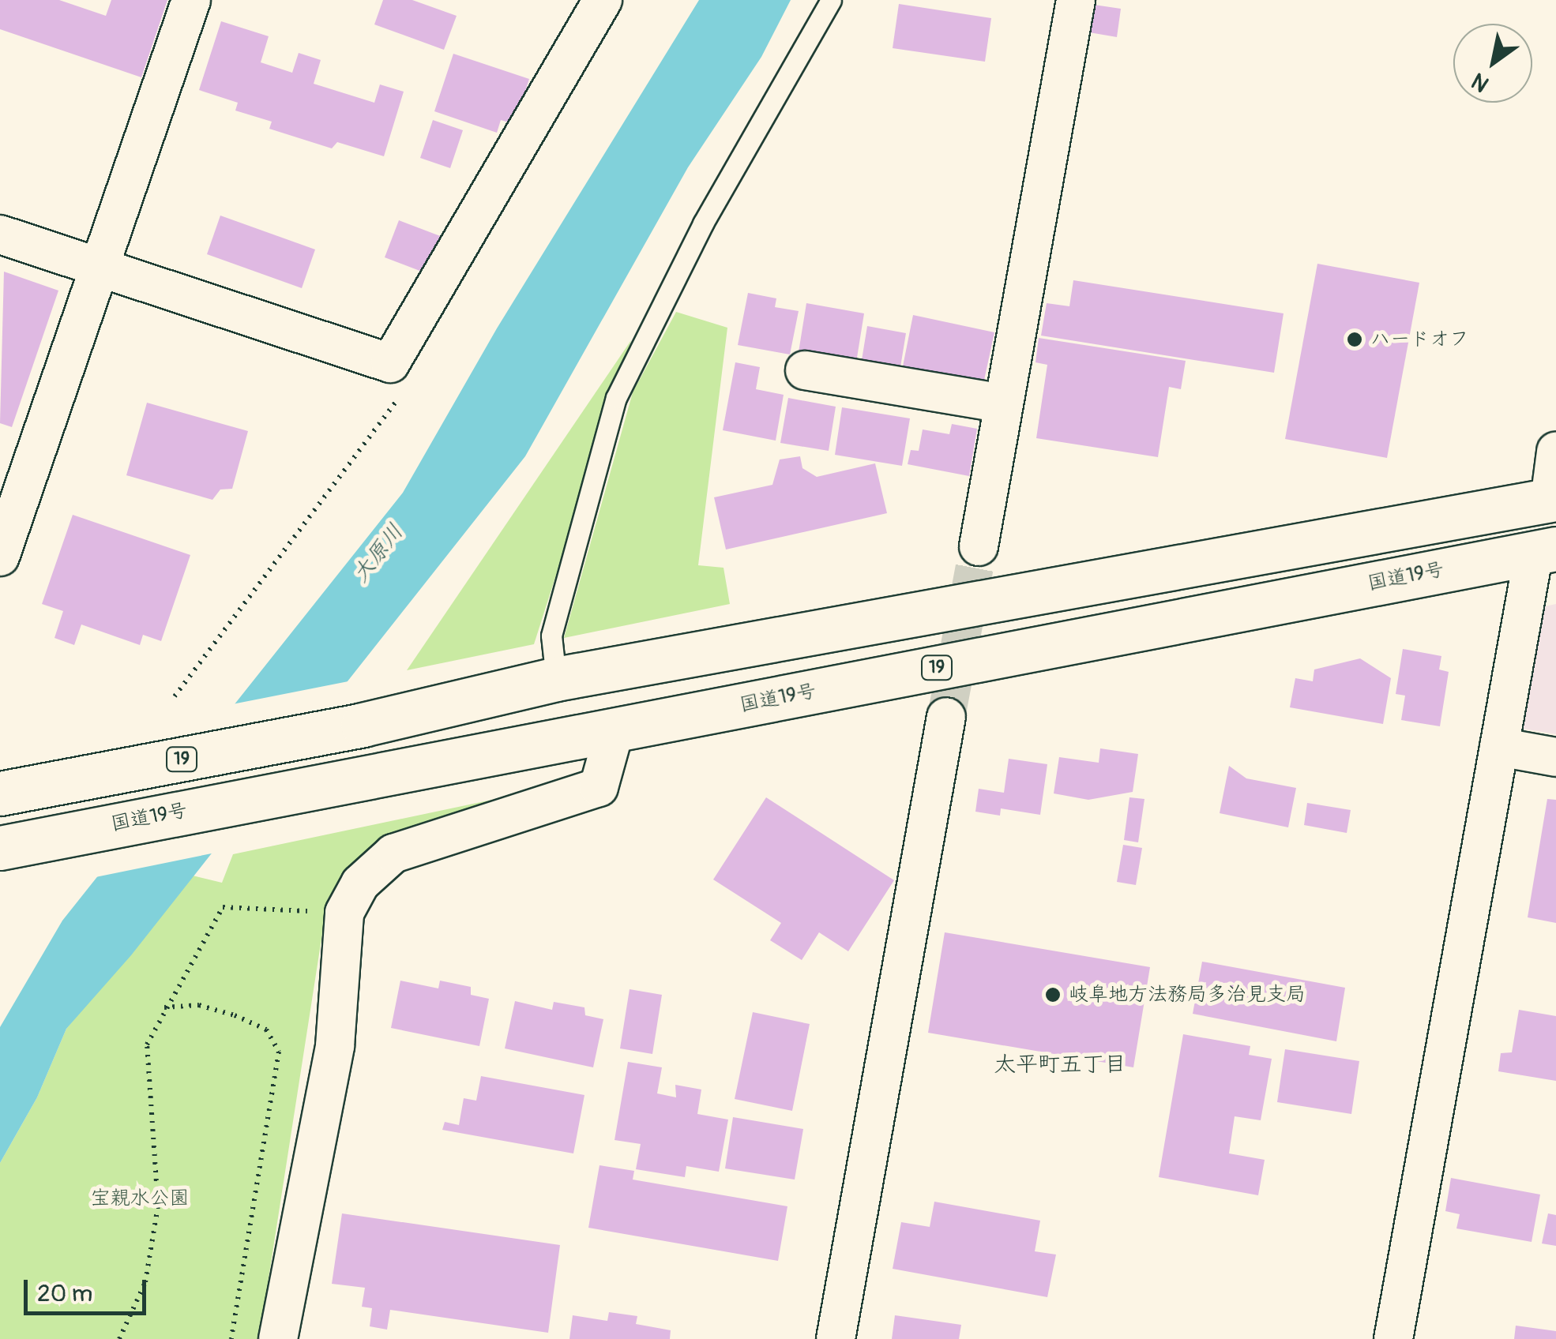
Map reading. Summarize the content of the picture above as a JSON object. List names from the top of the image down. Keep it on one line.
{"streets":{"highway":["国道19号","19"]},"districts":["太平町五丁目"],"water":["大原川"],"parks":["宝親水公園"],"places":["ハードオフ","岐阜地方法務局多治見支局"],"scale_bar":"20 m","north":"bottom left"}
